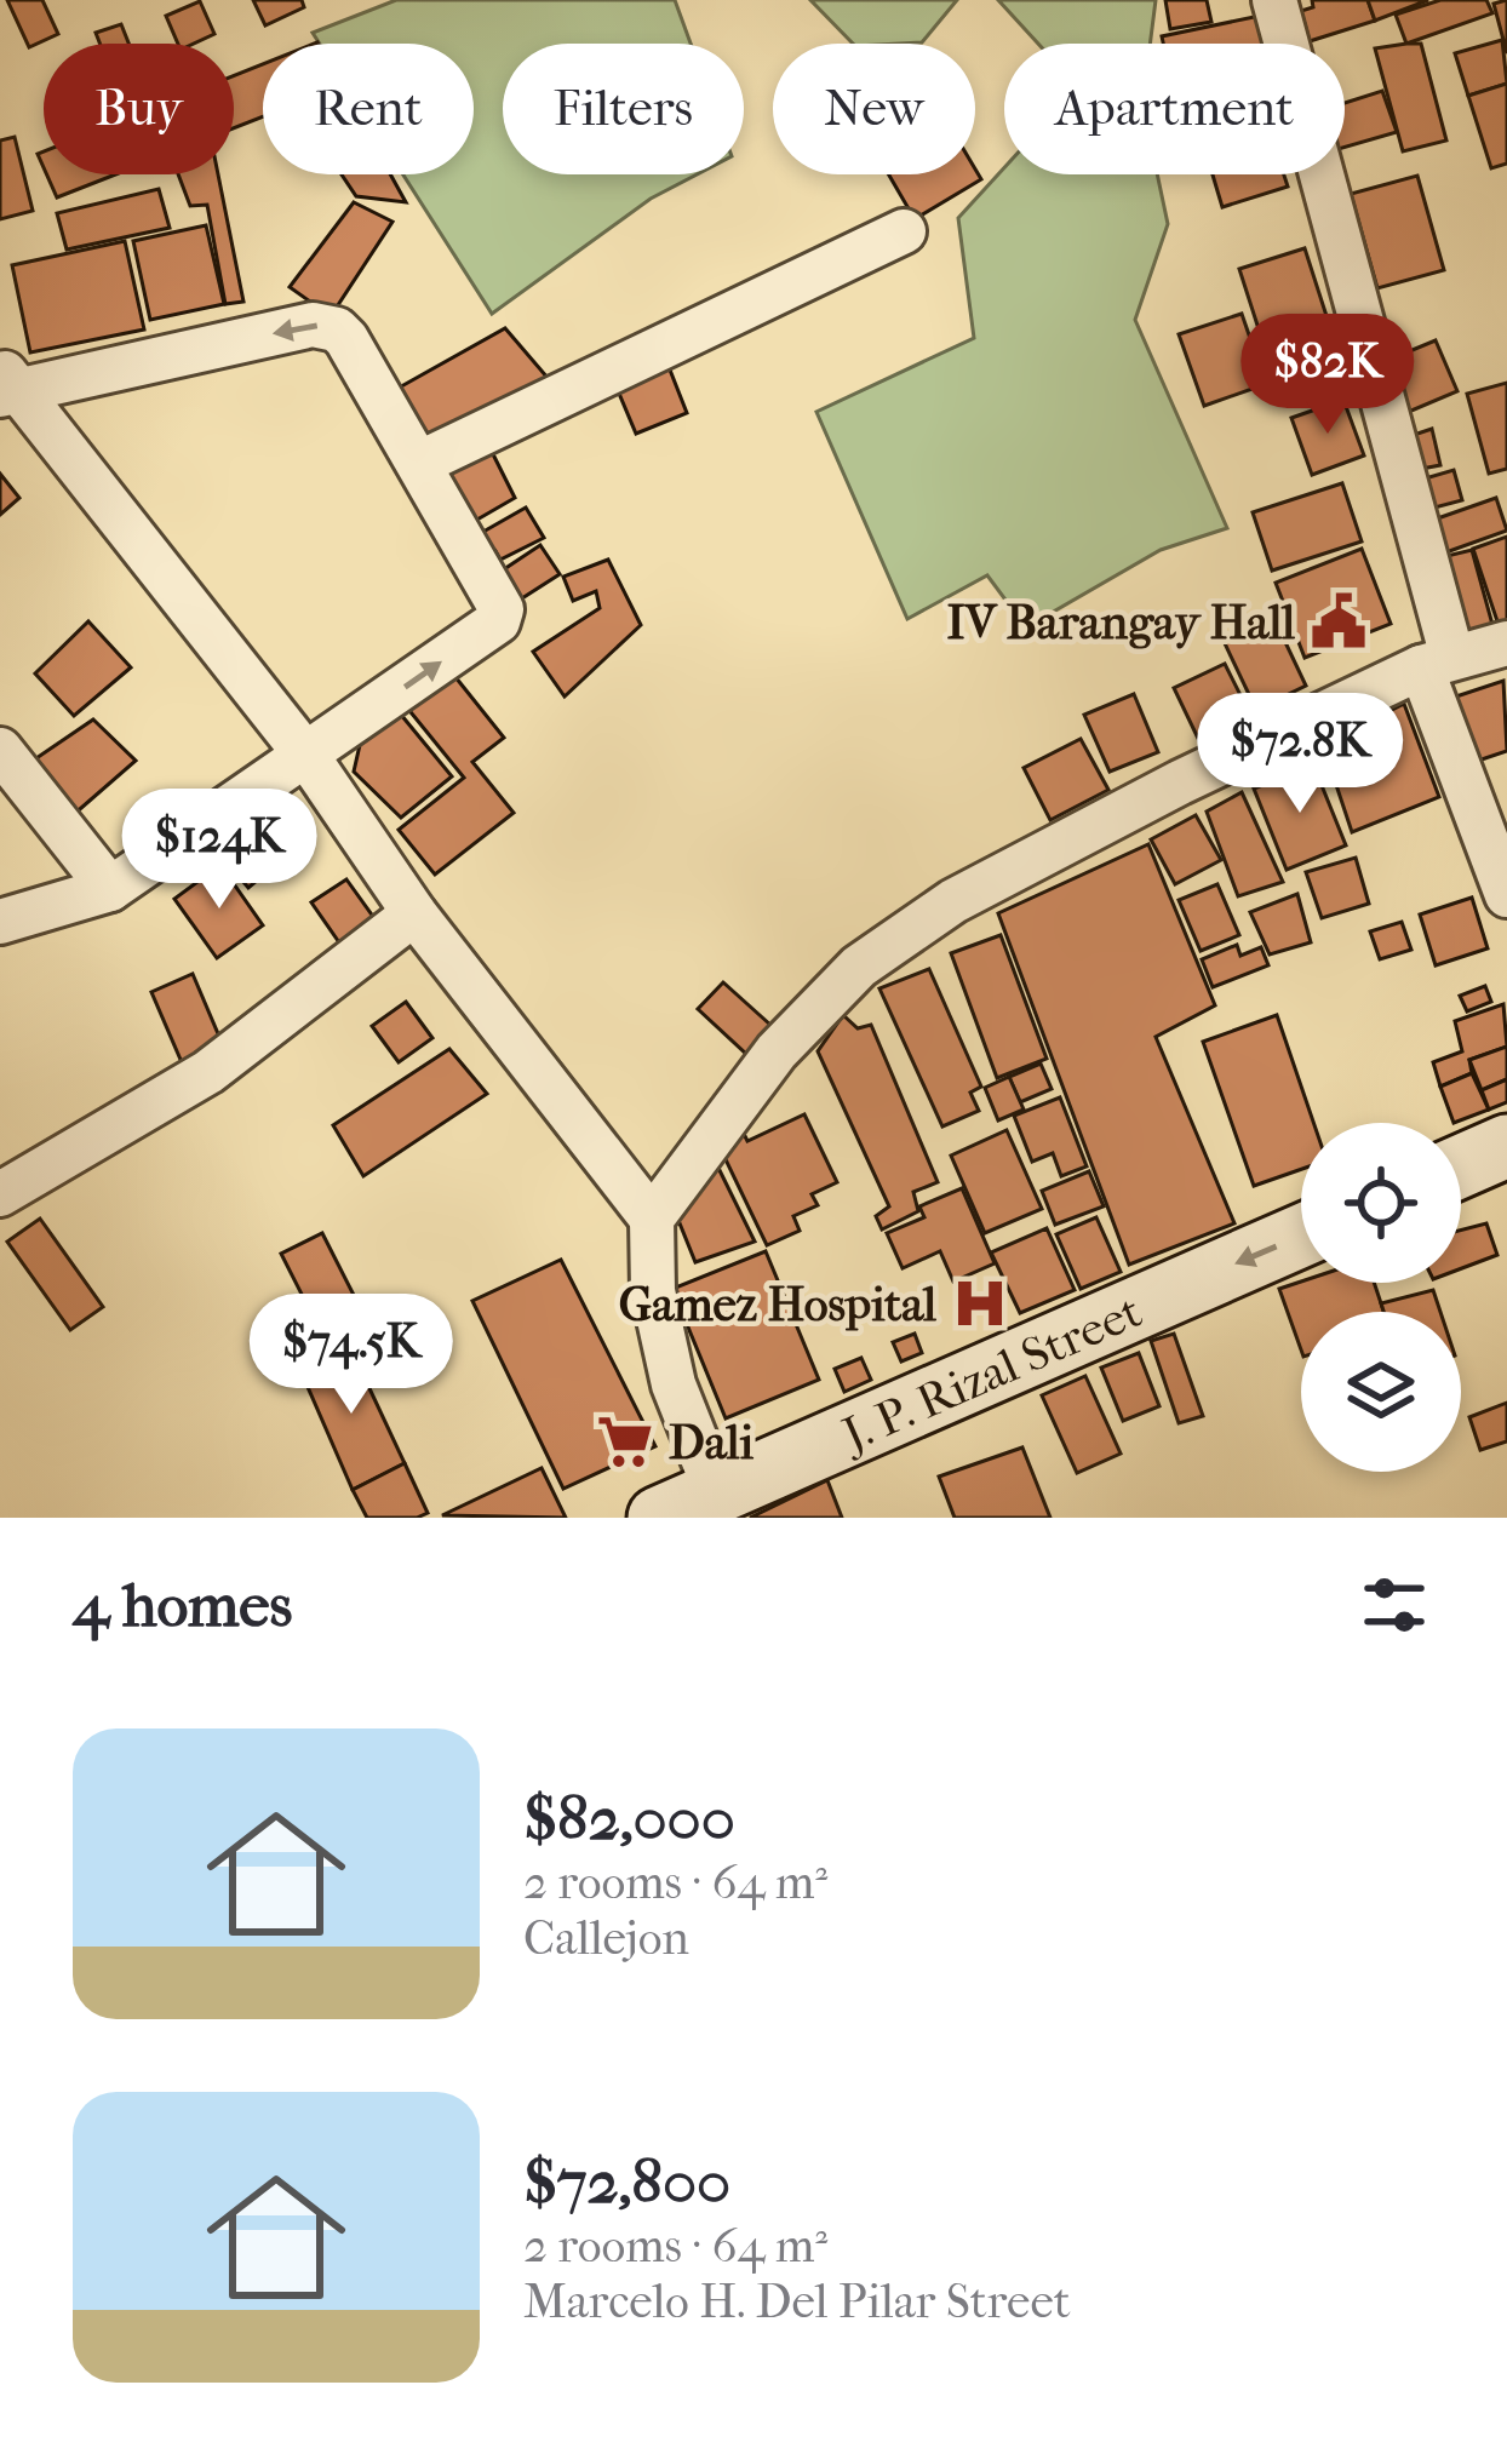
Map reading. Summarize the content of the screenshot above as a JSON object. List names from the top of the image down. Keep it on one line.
{"streets":{"main road":["J. P. Rizal Street"]},"one_way":["J. P. Rizal Street"],"places":{"public building":["IV Barangay Hall"],"hospital":["Gamez Hospital"],"supermarket":["Dali"]},"page":{"chip":["Buy","Rent","Filters","New","Apartment"],"price":["$82K","$72.8K","$124K","$74.5K"],"heading":"4 homes","list":[{"name":"$82,000","note":"2 rooms · 64 m² · Callejon"},{"name":"$72,800","note":"2 rooms · 64 m² · Marcelo H. Del Pilar Street"}]}}
